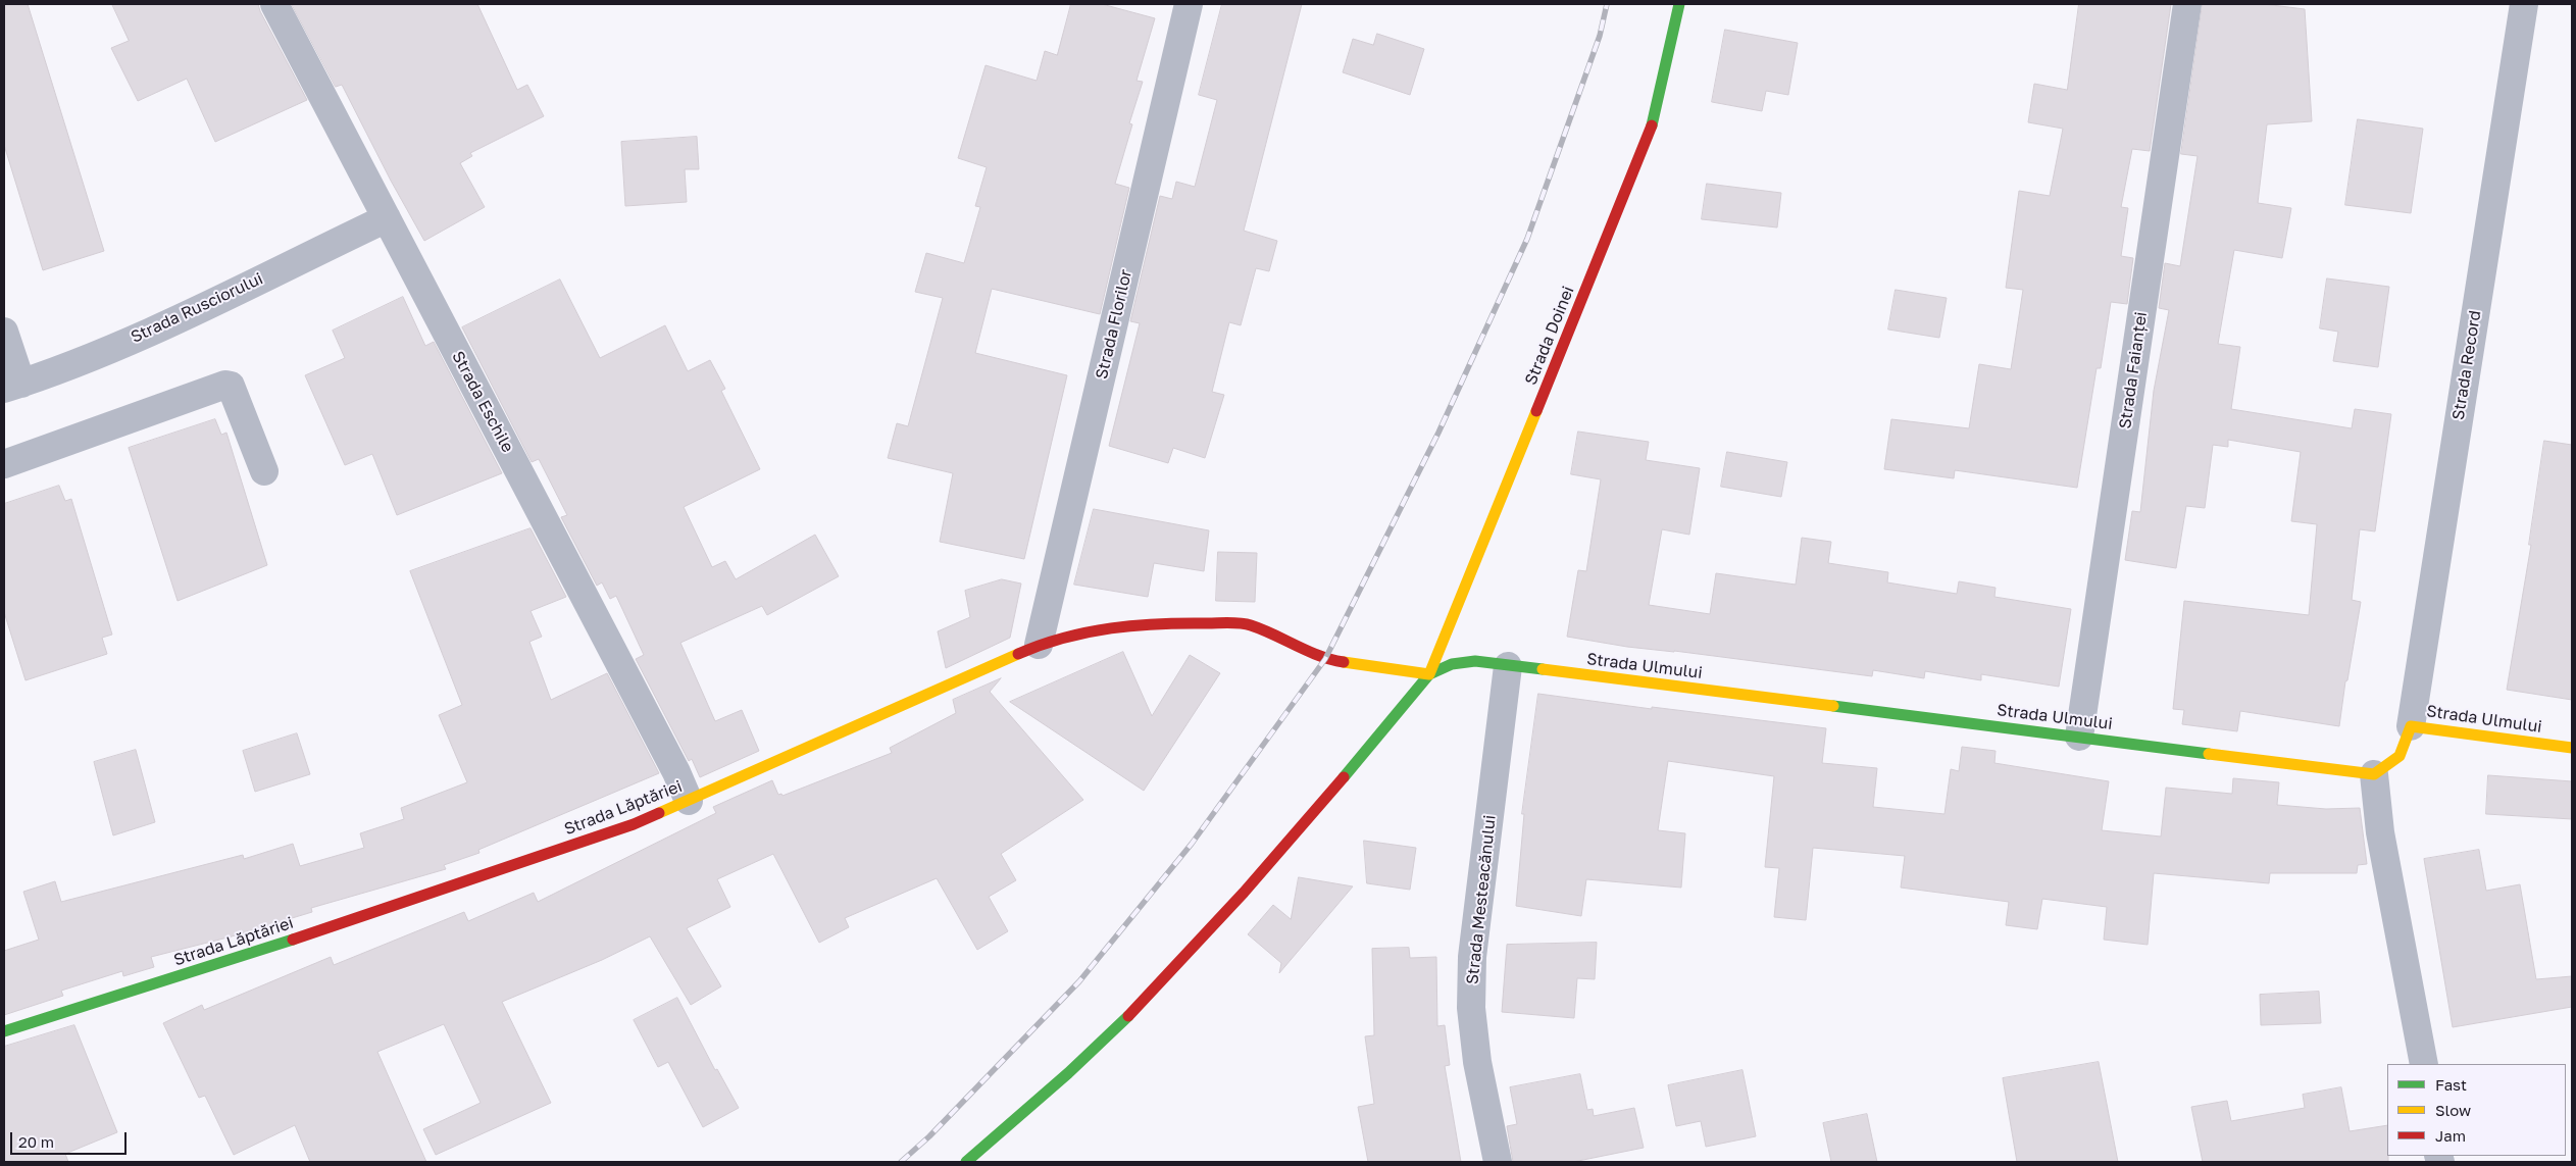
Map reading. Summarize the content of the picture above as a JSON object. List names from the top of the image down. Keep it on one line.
{"streets":{"street":["Strada Rusciorului","Strada Florilor","Strada Doinei","Strada Record","Strada Faianței","Strada Eschile","Strada Ulmului","Strada Lăptăriei","Strada Mesteacănului"]},"crossings":[["Strada Rusciorului","Strada Eschile"],["Strada Florilor","Strada Lăptăriei"],["Strada Doinei","Strada Ulmului"],["Strada Doinei","Strada Lăptăriei"],["Strada Record","Strada Ulmului"],["Strada Faianței","Strada Ulmului"],["Strada Eschile","Strada Lăptăriei"],["Strada Ulmului","Strada Lăptăriei"],["Strada Ulmului","Strada Mesteacănului"]],"legend":["Fast","Slow","Jam"],"scale_bar":"20 m"}
